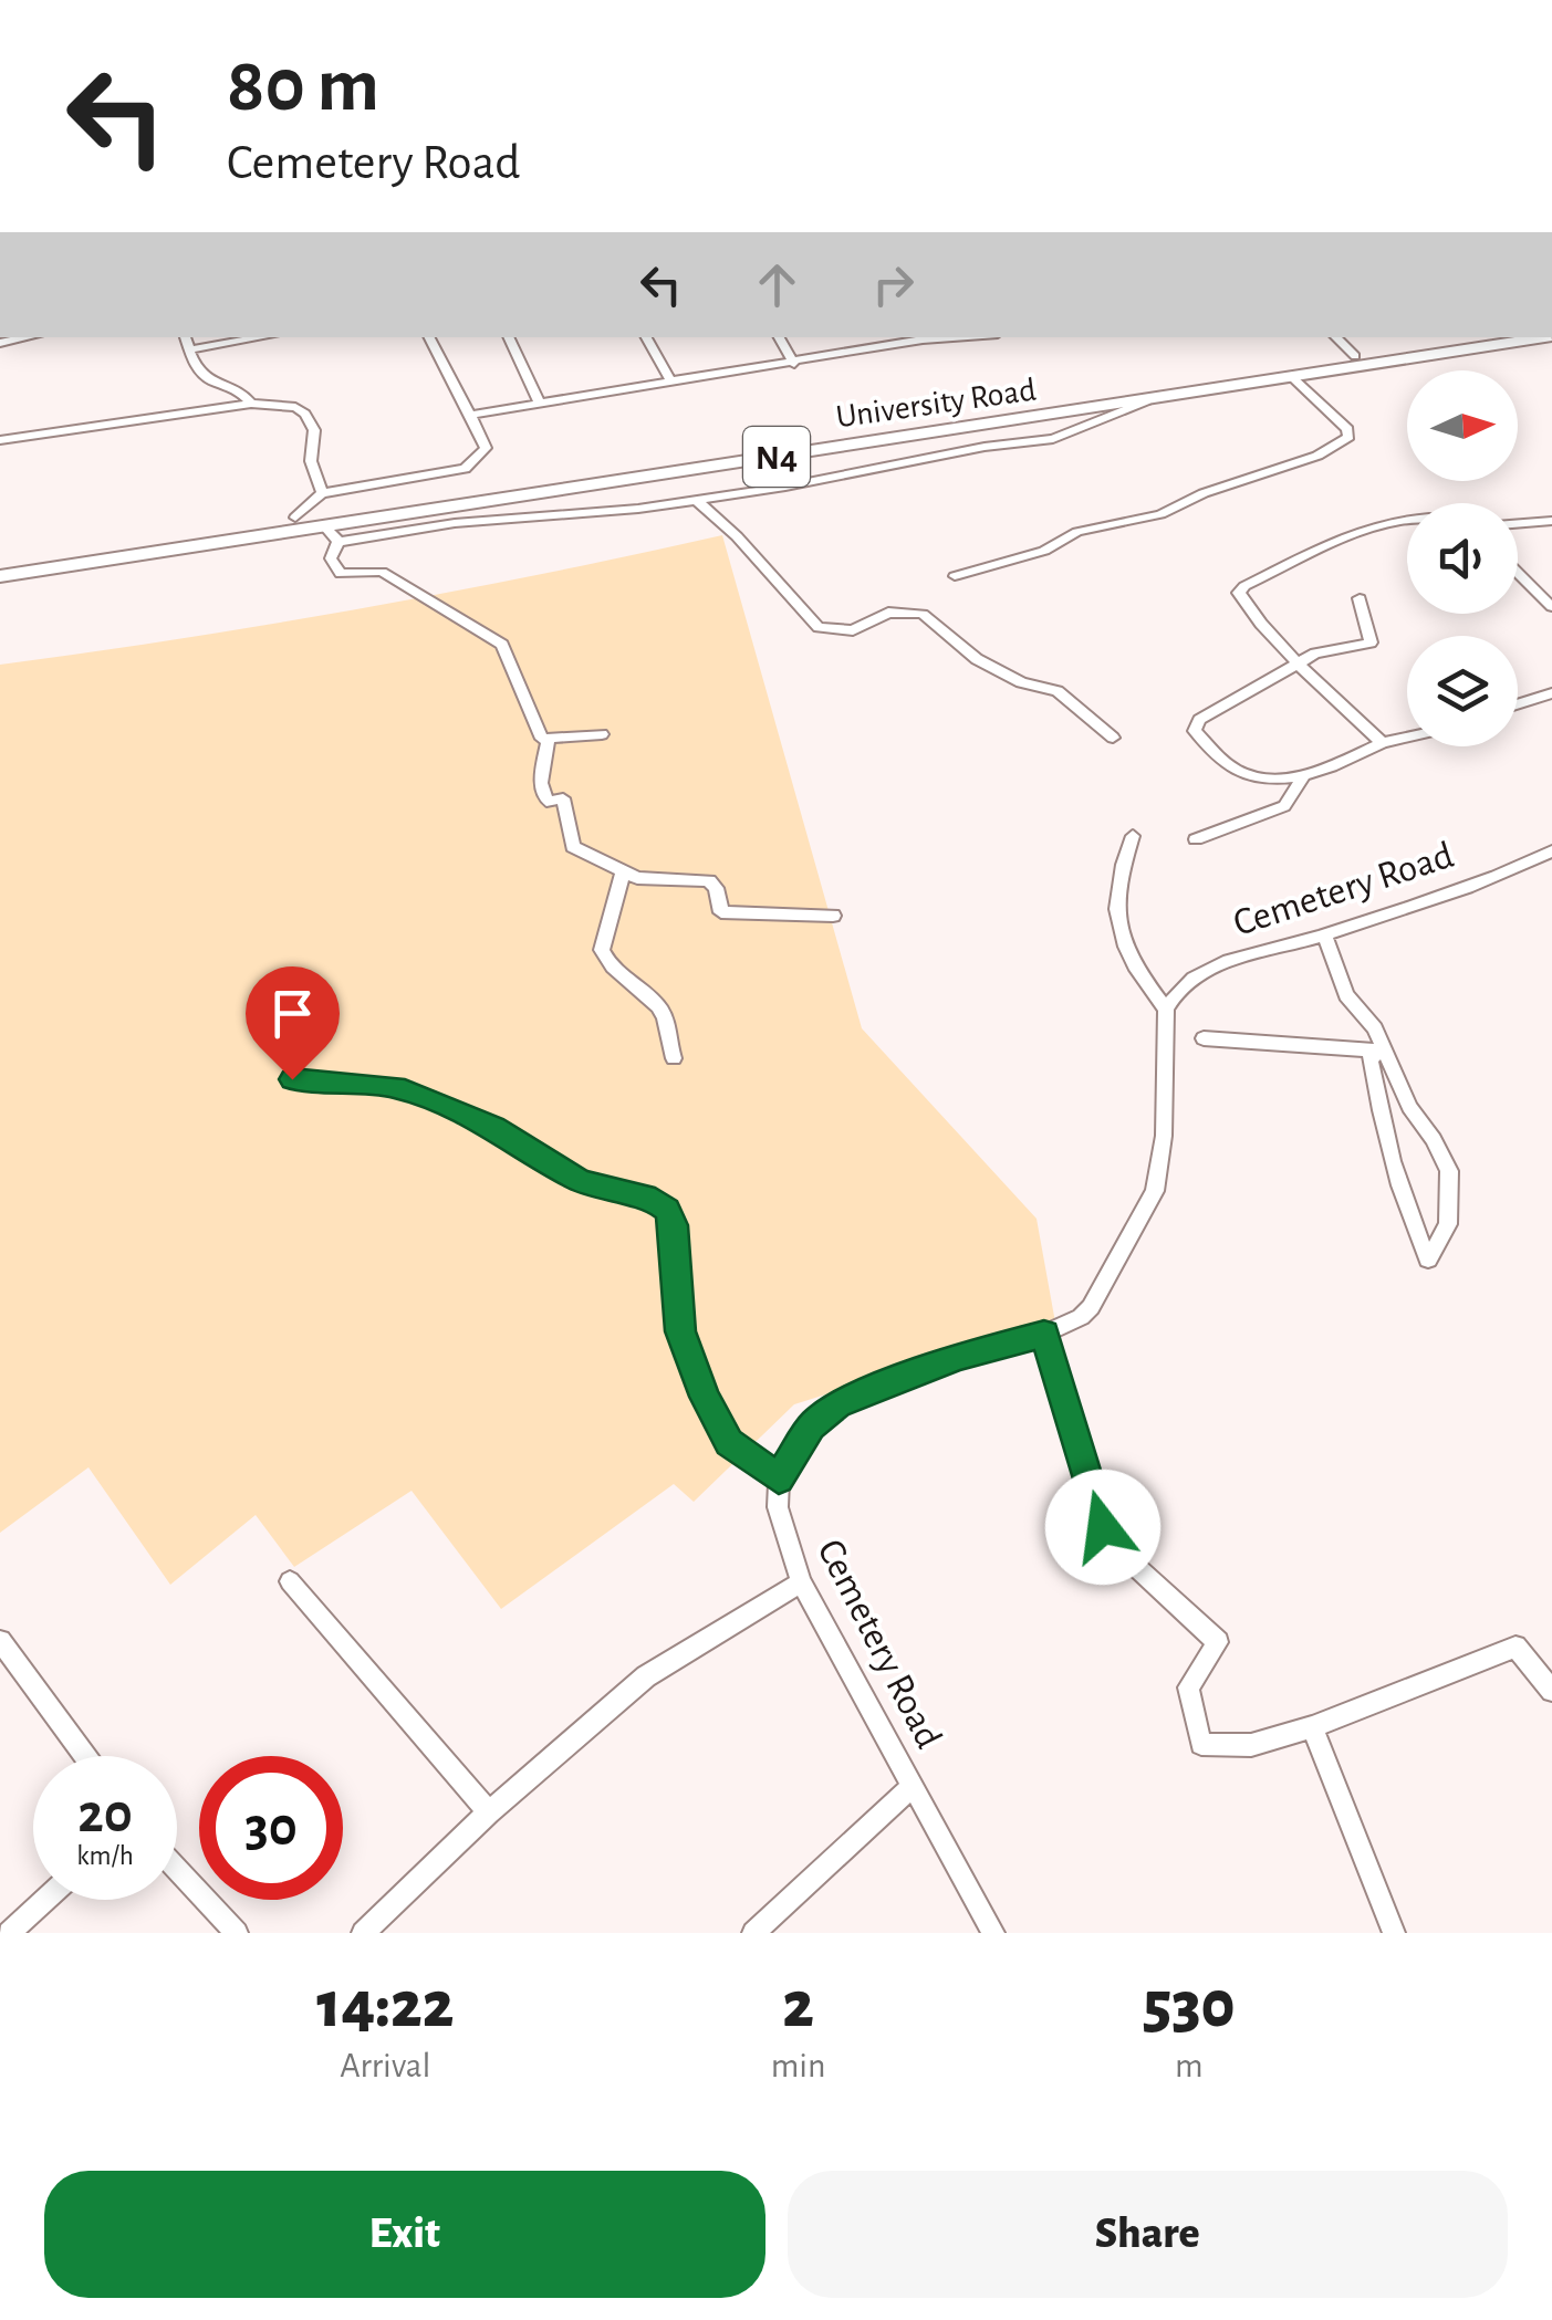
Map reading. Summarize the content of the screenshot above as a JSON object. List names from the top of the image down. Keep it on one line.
{"streets":{"highway":["University Road","N4"],"street":["Cemetery Road"]},"north":"right","page":{"turn":["80 m","Cemetery Road"],"speed":"20 km/h","limit":"30","eta":["14:22","Arrival","2","min","530","m"],"buttons":["Exit","Share"]}}
